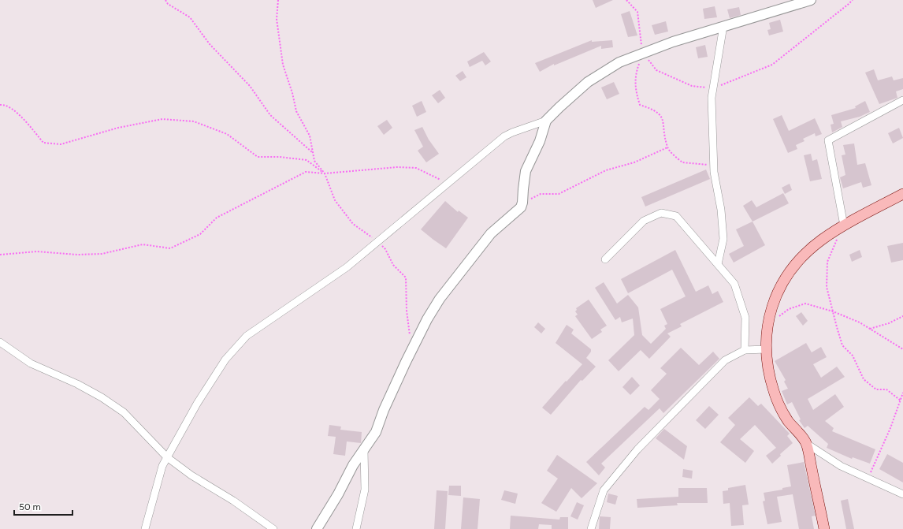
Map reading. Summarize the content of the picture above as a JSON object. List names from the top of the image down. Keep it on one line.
{"scale_bar":"50 m"}
